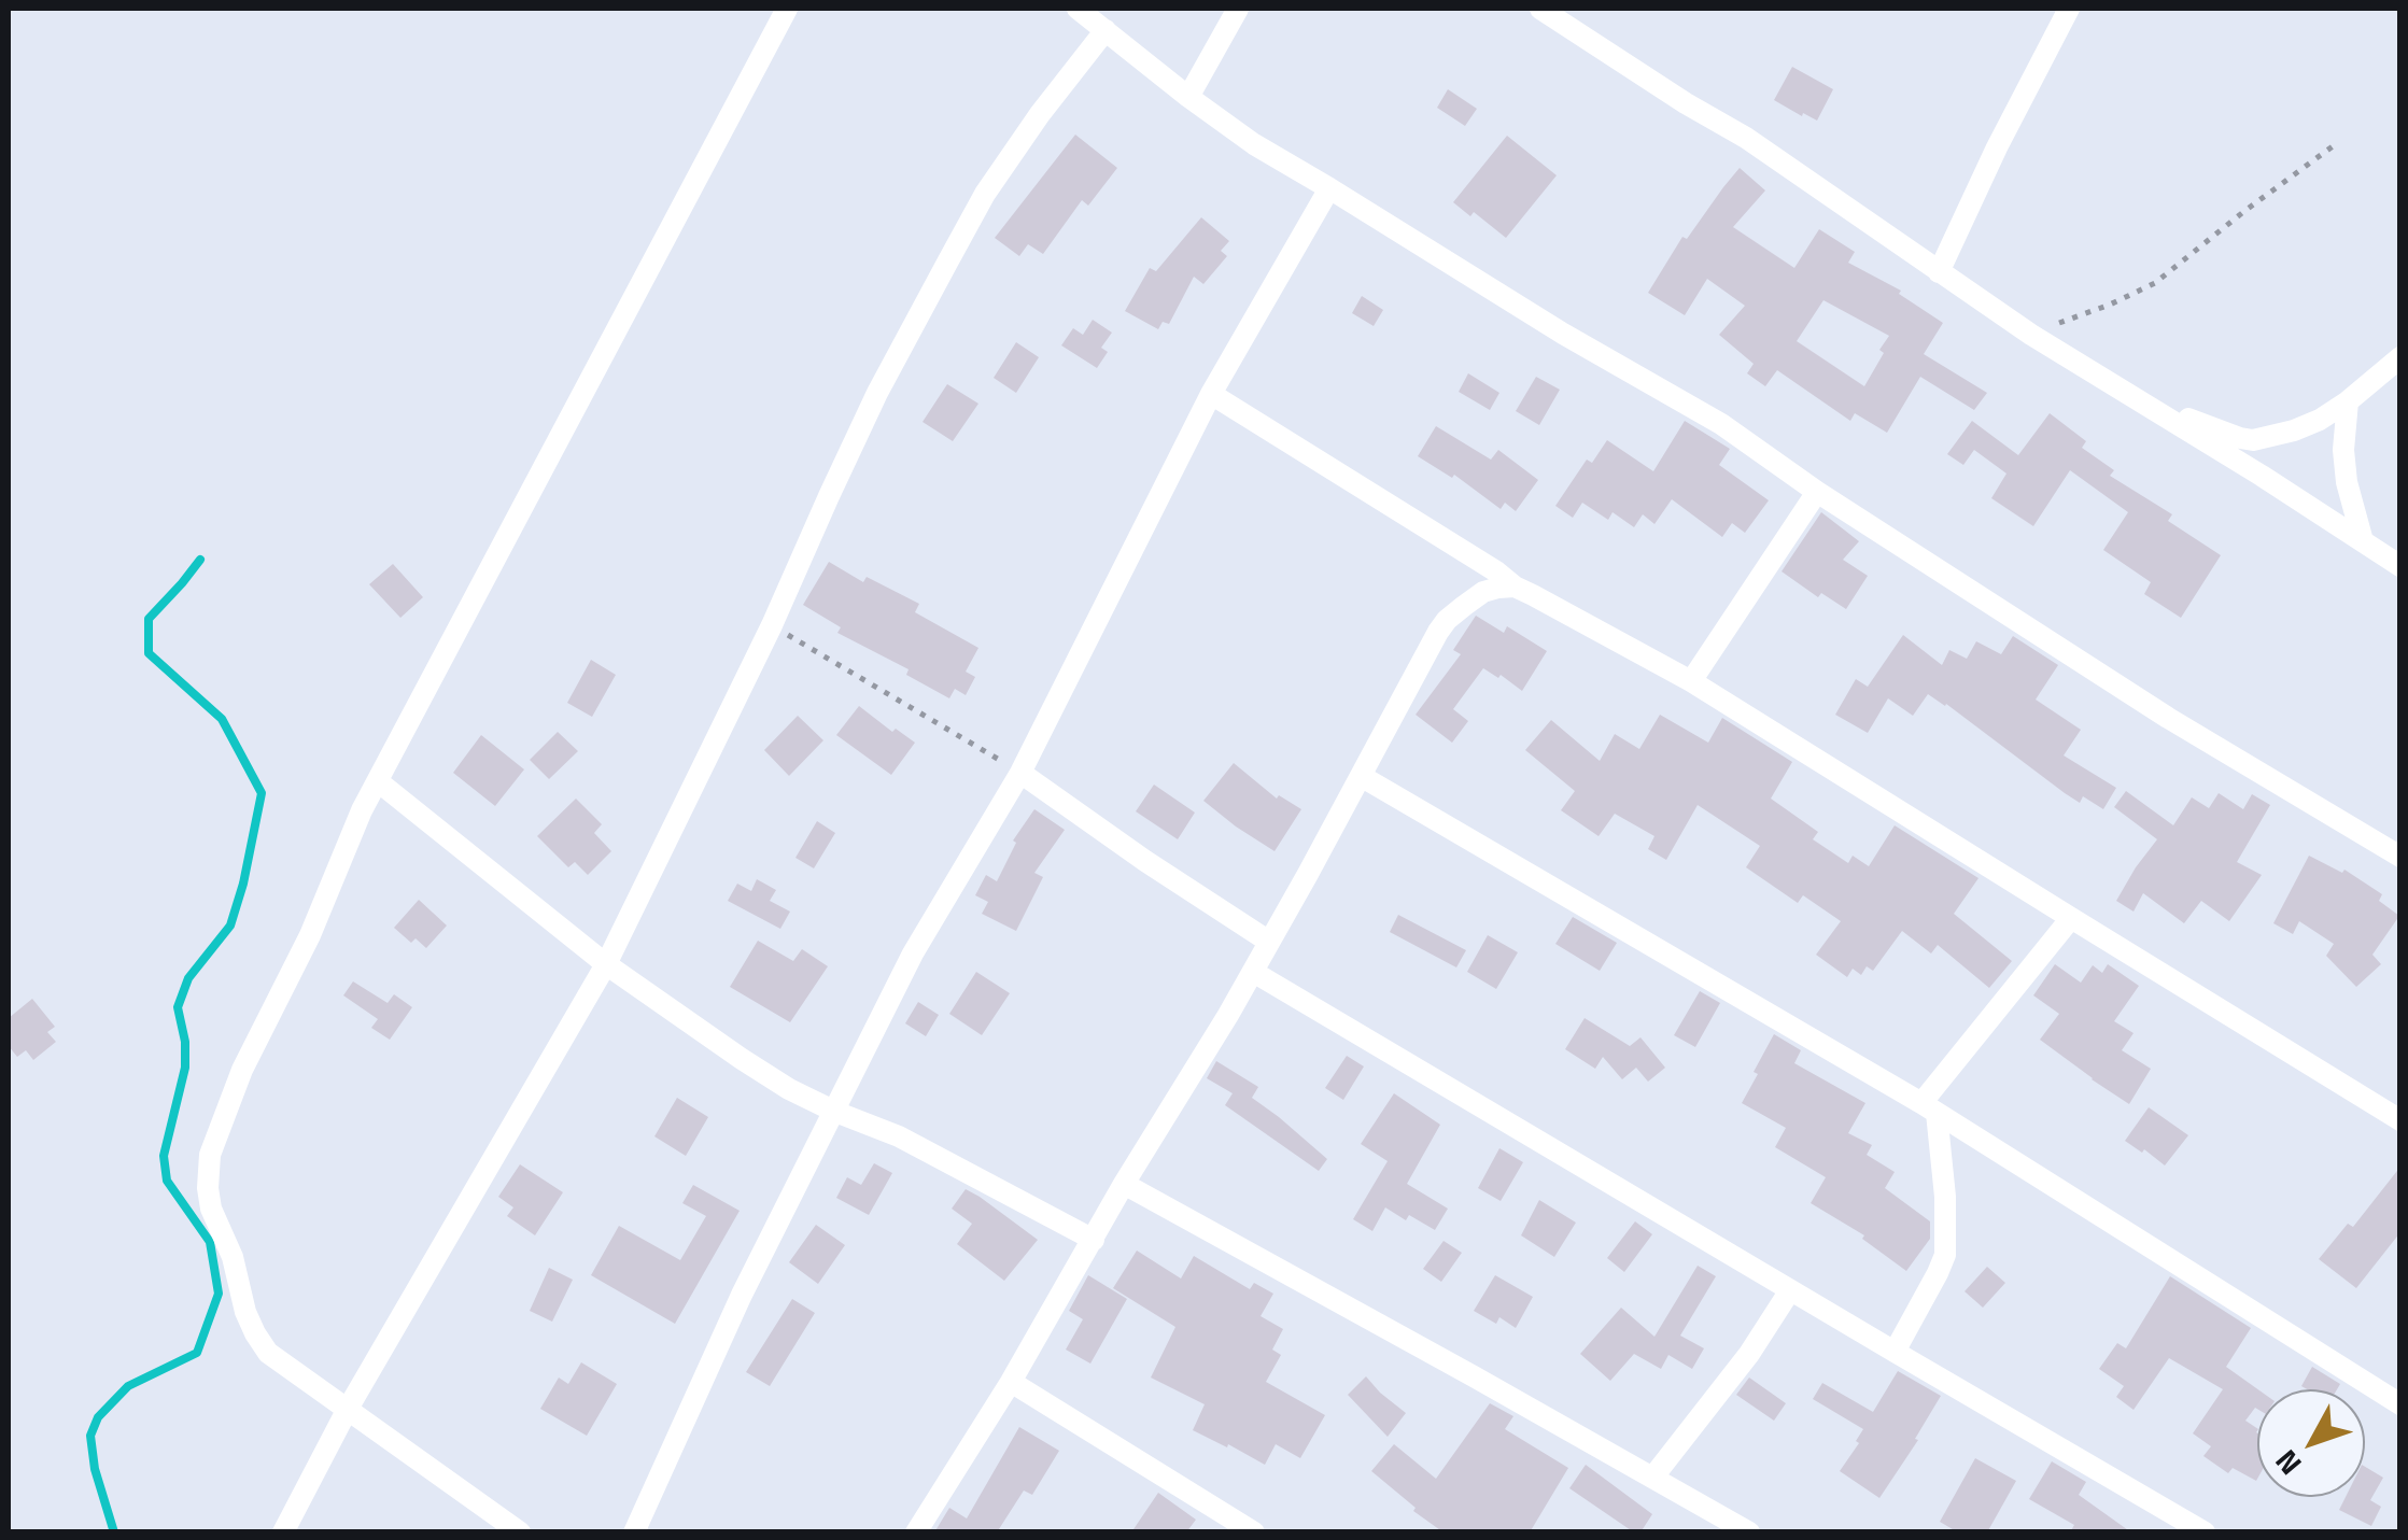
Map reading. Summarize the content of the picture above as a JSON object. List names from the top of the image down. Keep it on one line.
{"north":"bottom left"}
